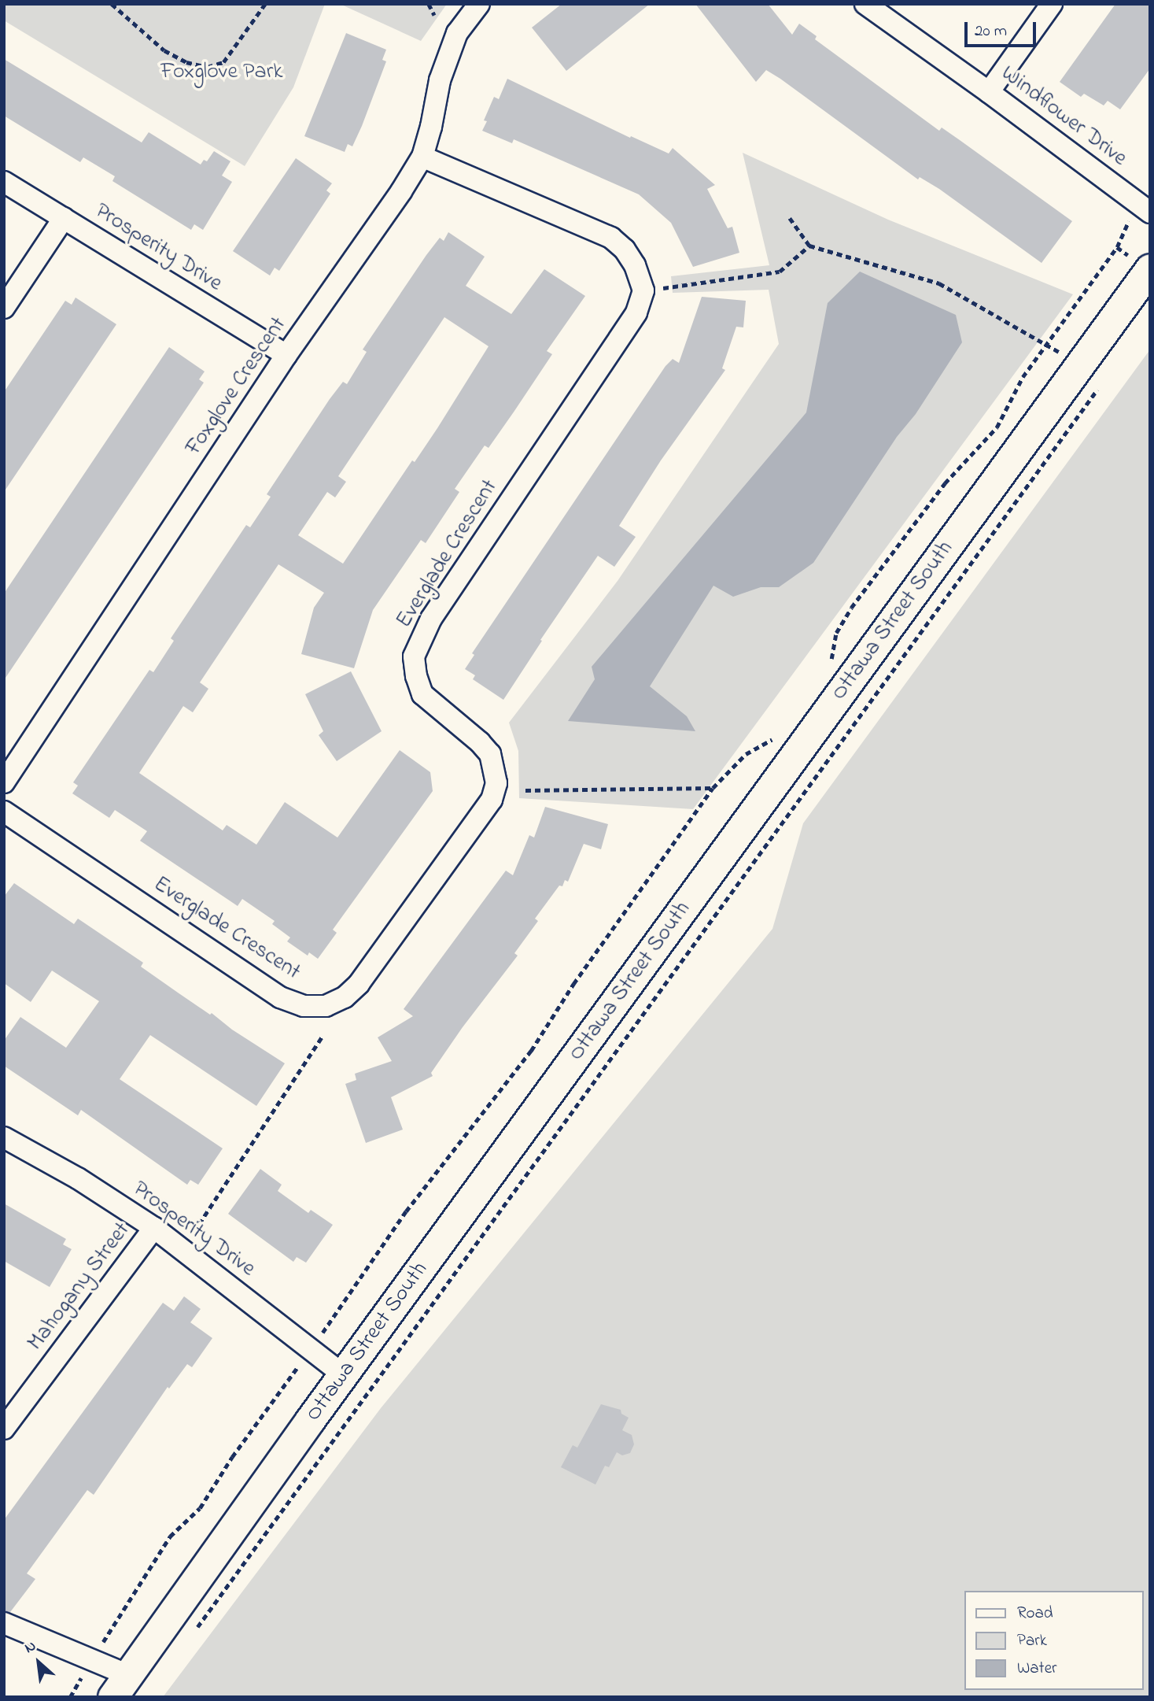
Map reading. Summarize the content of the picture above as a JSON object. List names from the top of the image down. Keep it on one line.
{"streets":{"main road":["Ottawa Street South"],"street":["Windflower Drive","Prosperity Drive","Foxglove Crescent","Everglade Crescent","Mahogany Street"]},"crossings":[["Prosperity Drive","Foxglove Crescent"],["Prosperity Drive","Ottawa Street South"],["Prosperity Drive","Mahogany Street"]],"parks":["Foxglove Park"],"legend":["Road","Park","Water"],"scale_bar":"20 m","north":"top left"}
